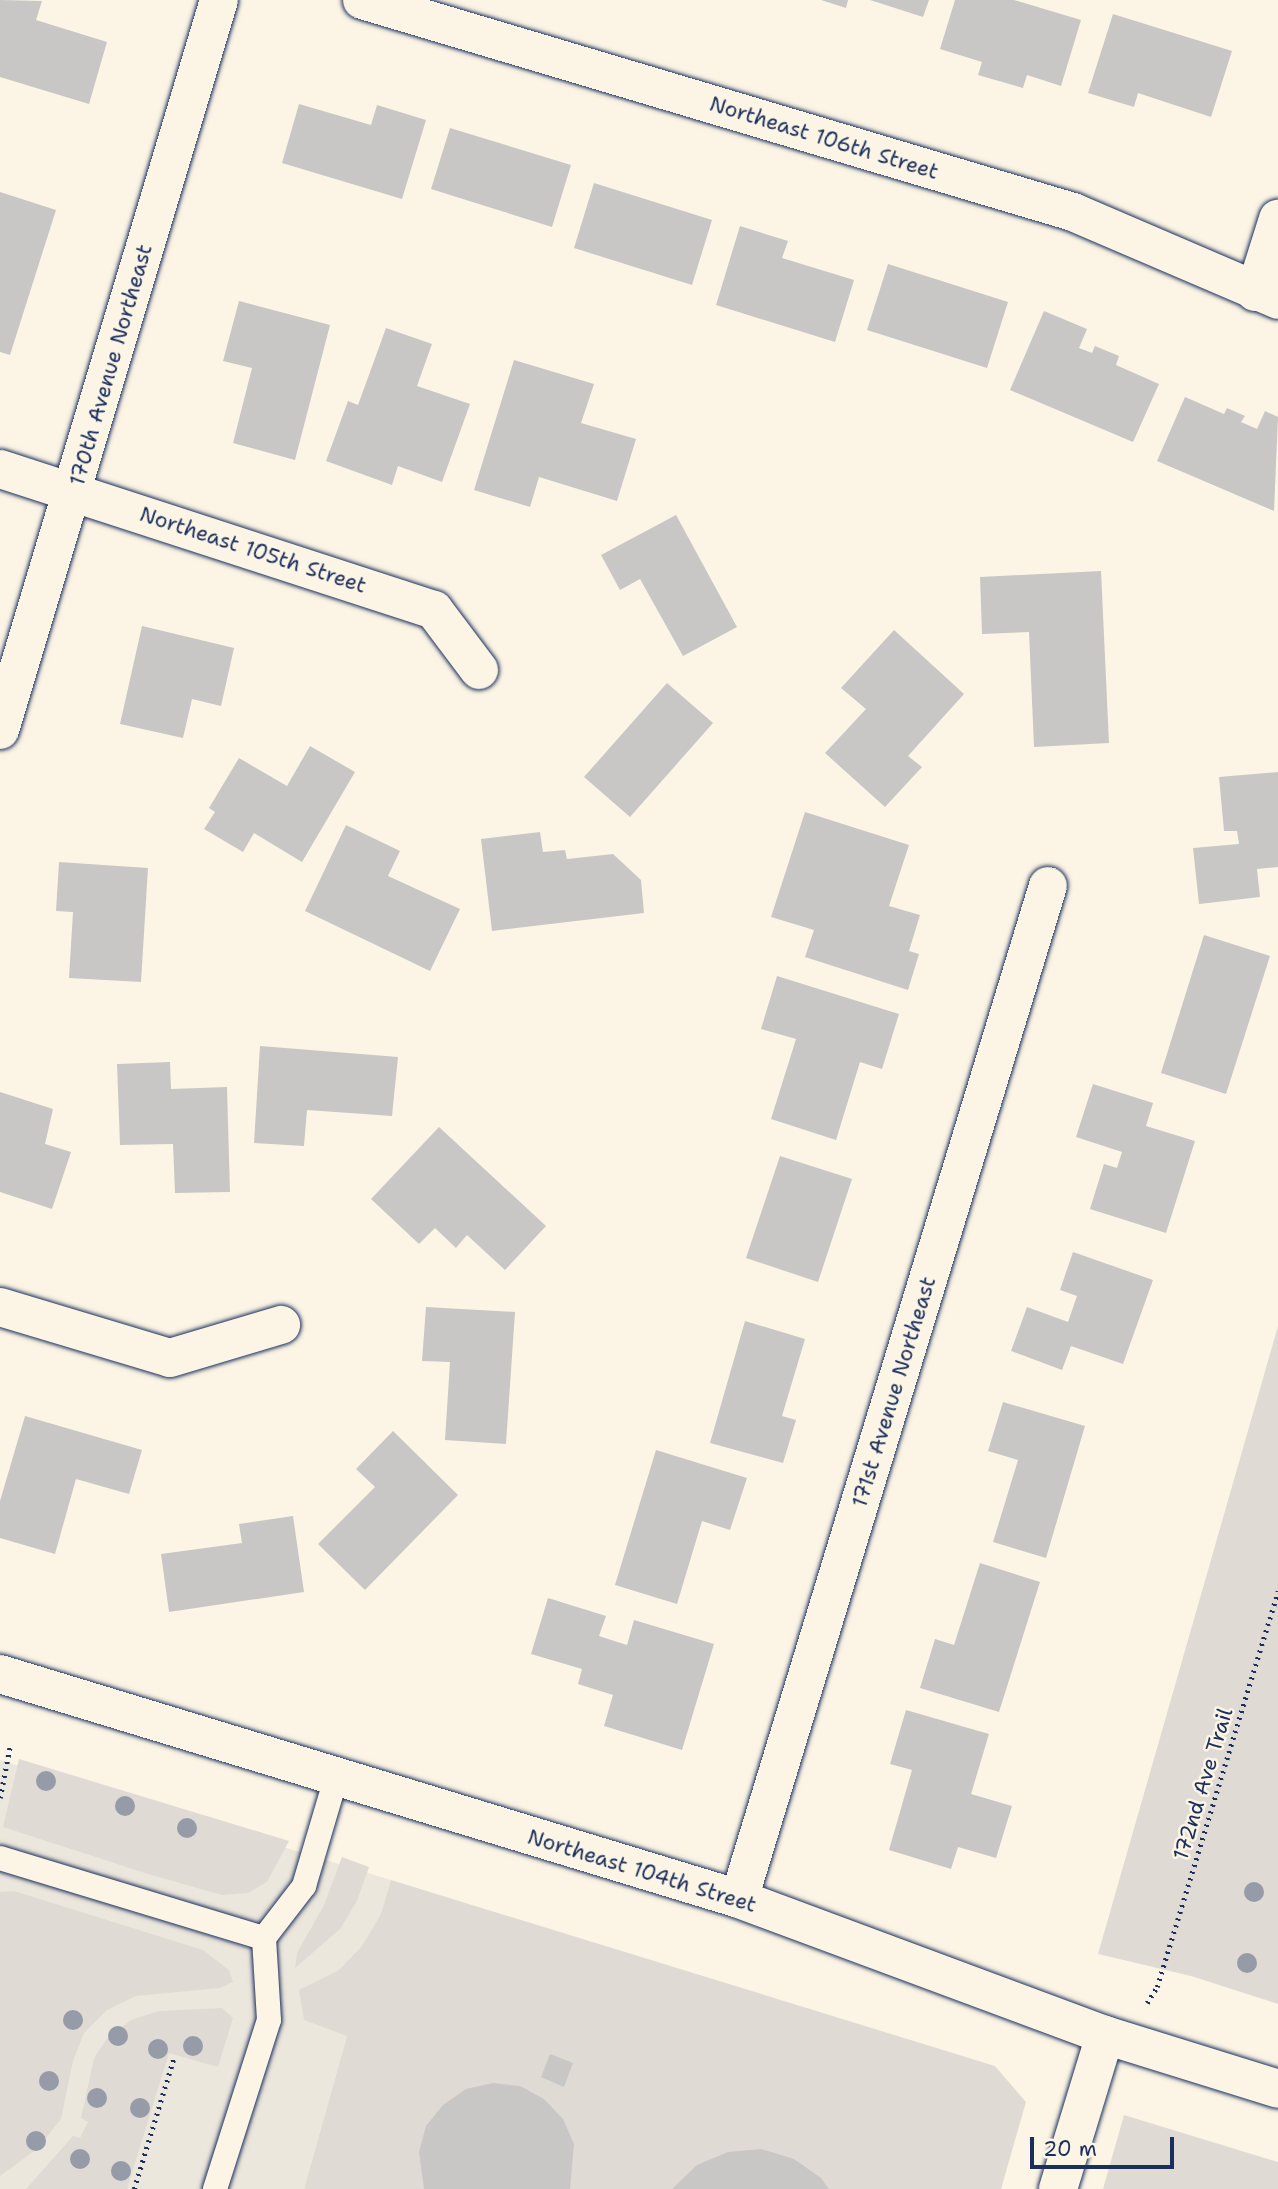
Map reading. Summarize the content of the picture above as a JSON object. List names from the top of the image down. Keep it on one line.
{"streets":{"street":["Northeast 106th Street","170th Avenue Northeast","Northeast 105th Street","171st Avenue Northeast","Northeast 104th Street"],"path":["172nd Ave Trail"]},"crossings":[["170th Avenue Northeast","Northeast 105th Street"],["171st Avenue Northeast","Northeast 104th Street"]],"scale_bar":"20 m"}
